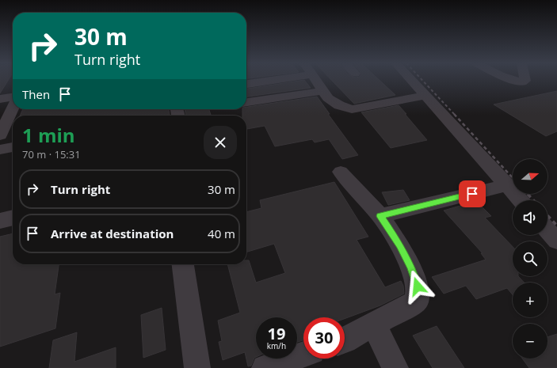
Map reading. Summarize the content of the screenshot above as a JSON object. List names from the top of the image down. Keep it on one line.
{"north":"right","page":{"turn":["30 m","Turn right"],"then":"Then","heading":["1 min","70 m · 15:31"],"map_buttons":["+","−"],"list":[{"name":"Turn right","value":"30 m"},{"name":"Arrive at destination","value":"40 m"}],"speed":"19 km/h","limit":"30"}}
